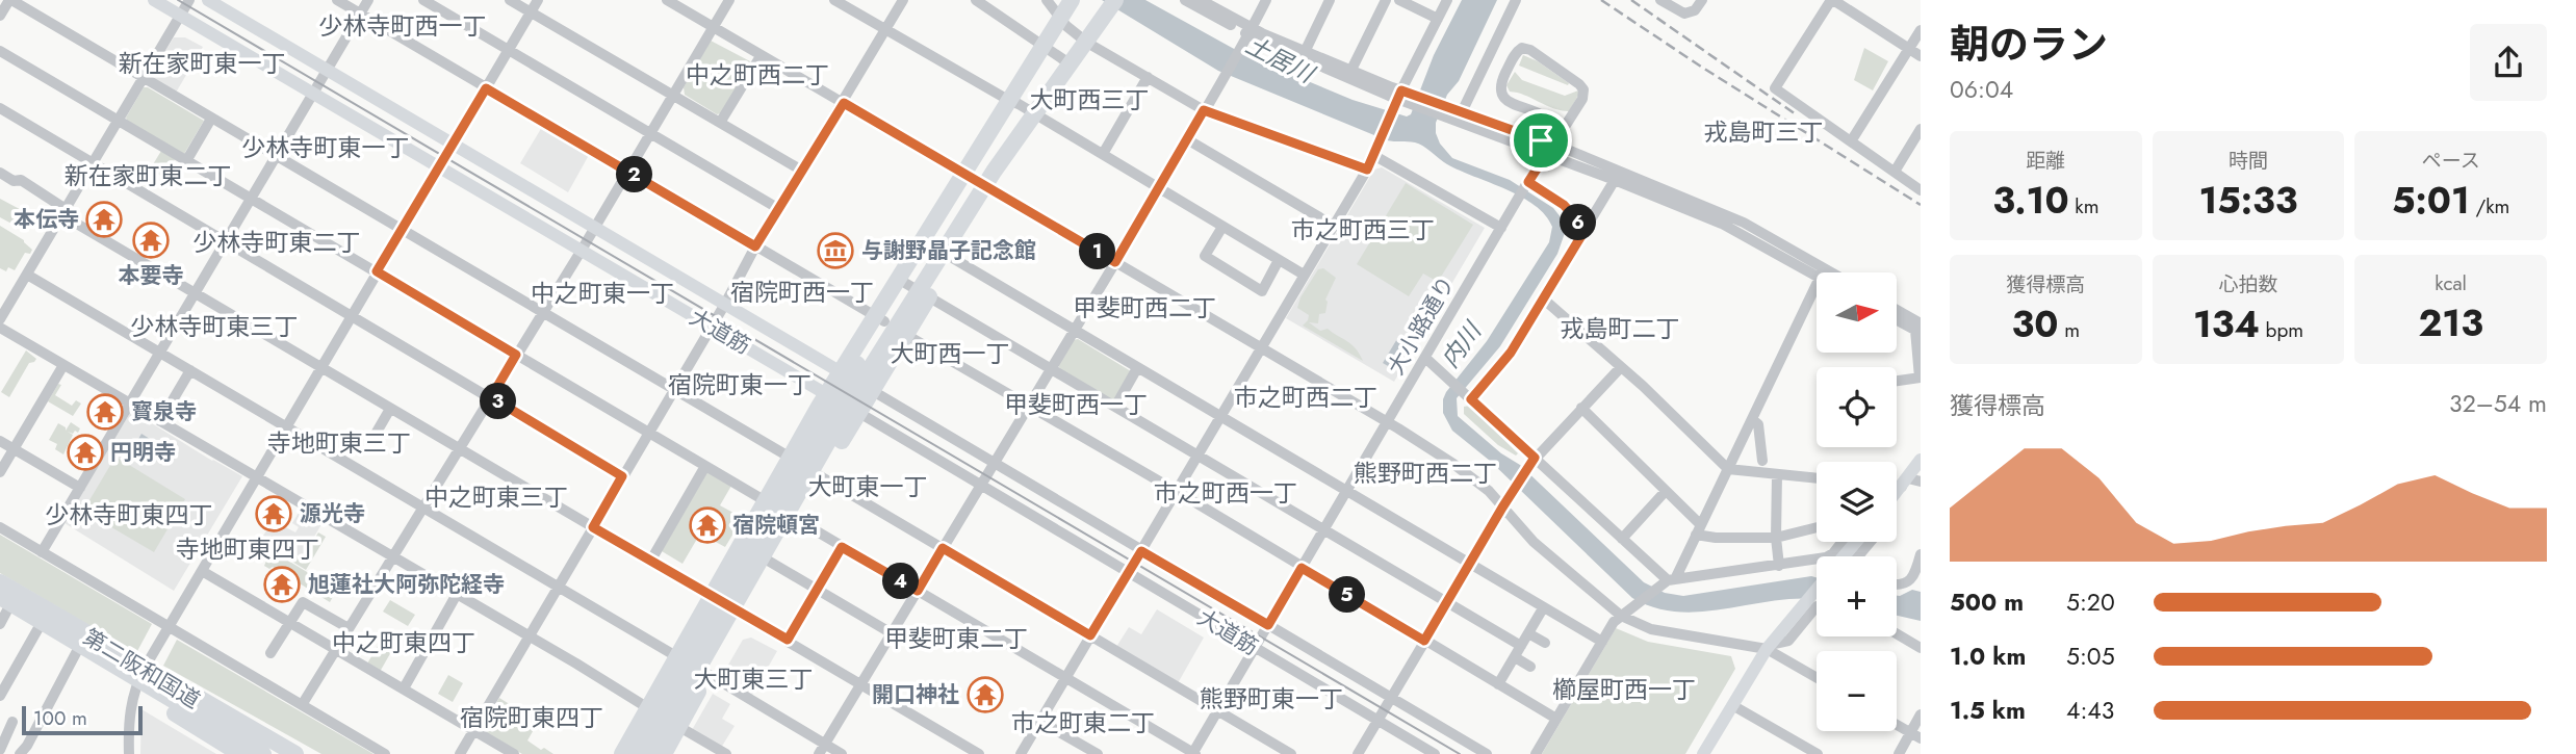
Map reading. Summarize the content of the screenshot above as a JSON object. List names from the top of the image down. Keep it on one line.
{"streets":{"highway":["第二阪和国道"],"main road":["大道筋"],"street":["大小路通り"]},"crossings":[["大小路通り","大道筋"]],"districts":["少林寺町西一丁","新在家町東一丁","中之町西二丁","大町西三丁","戎島町三丁","少林寺町東一丁","新在家町東二丁","市之町西三丁","少林寺町東二丁","宿院町西一丁","中之町東一丁","甲斐町西二丁","少林寺町東三丁","戎島町二丁","大町西一丁","宿院町東一丁","市之町西二丁","甲斐町西一丁","寺地町東三丁","熊野町西二丁","大町東一丁","市之町西一丁","中之町東三丁","少林寺町東四丁","寺地町東四丁","甲斐町東二丁","中之町東四丁","大町東三丁","櫛屋町西一丁","熊野町東一丁","宿院町東四丁","市之町東二丁"],"water":["土居川","内川"],"places":{"temple":["本伝寺","本要寺","寳泉寺","円明寺","源光寺","宿院頓宮","旭蓮社大阿弥陀経寺","開口神社"],"museum":["与謝野晶子記念館"]},"scale_bar":"100 m","north":"right","page":{"heading":["朝のラン","06:04"],"stats":[["距離","3.10 km"],["時間","15:33"],["ペース","5:01 /km"],["獲得標高","30 m"],["心拍数","134 bpm"],["kcal","213"]],"pins":["2","6","1","3","4","5"],"map_buttons":["+","−"],"chart":["獲得標高","32–54 m"],"list":[{"name":"500 m","note":"5:20"},{"name":"1.0 km","note":"5:05"},{"name":"1.5 km","note":"4:43"}],"scale":"100 m"}}
